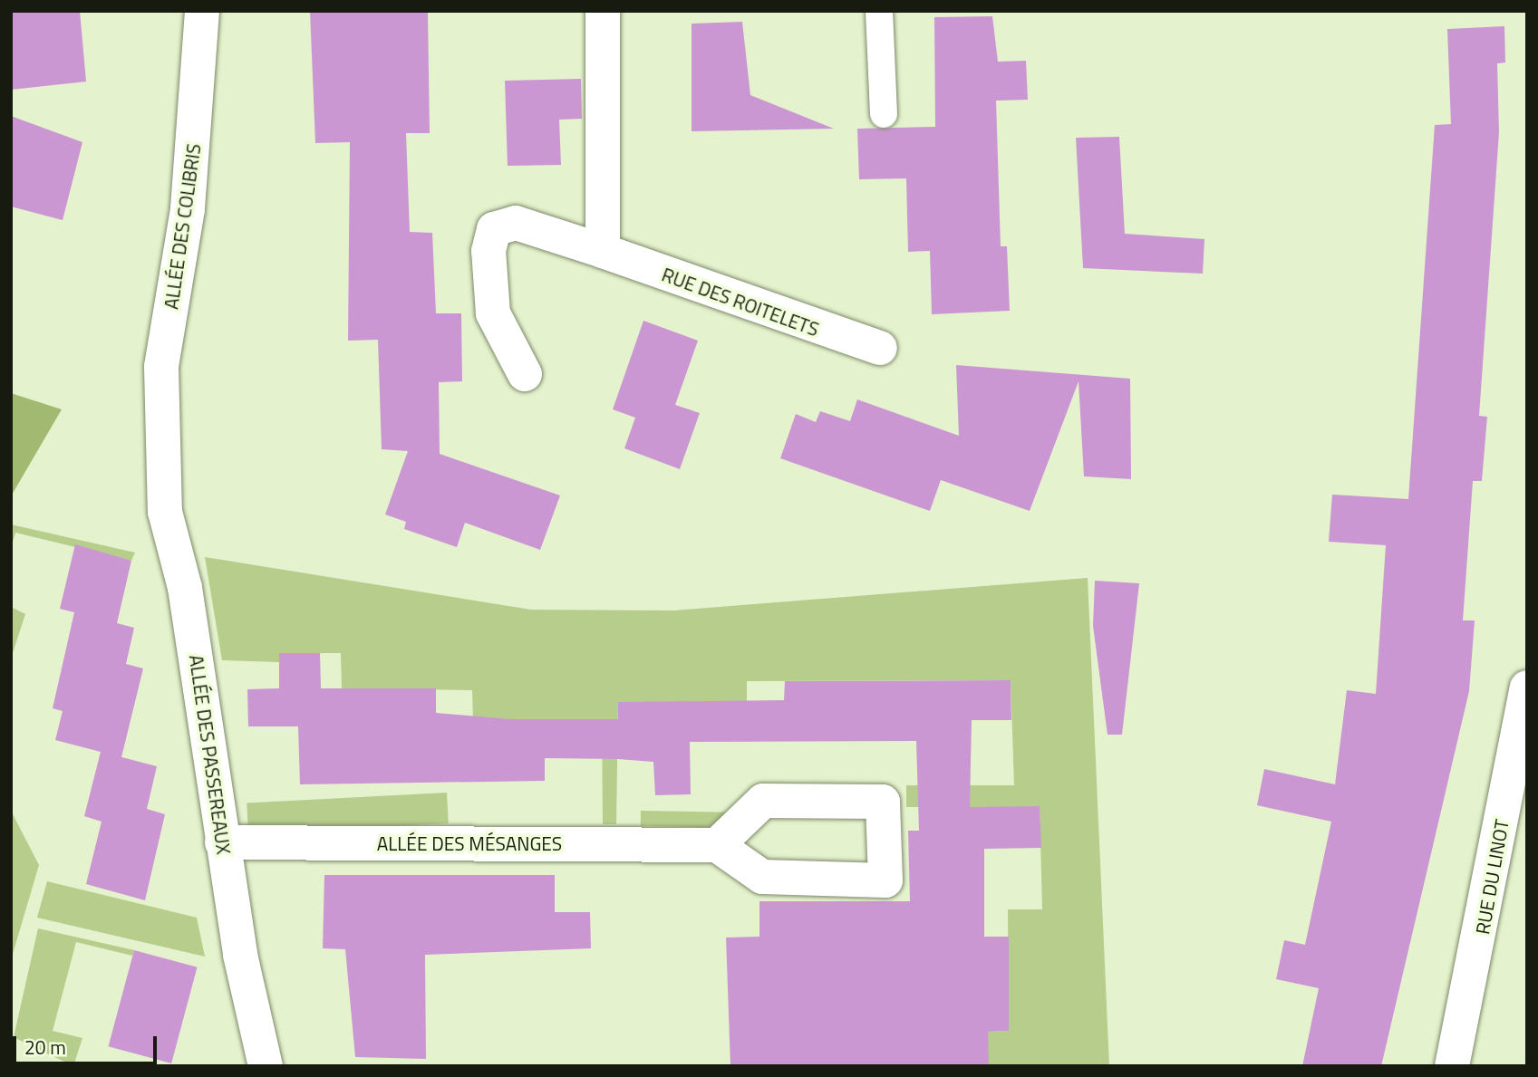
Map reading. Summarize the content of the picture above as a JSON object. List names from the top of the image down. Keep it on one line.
{"streets":{"street":["ALLÉE DES COLIBRIS","RUE DES ROITELETS","ALLÉE DES PASSEREAUX","ALLÉE DES MÉSANGES","RUE DU LINOT"]},"crossings":[["ALLÉE DES COLIBRIS","ALLÉE DES PASSEREAUX"],["ALLÉE DES PASSEREAUX","ALLÉE DES MÉSANGES"]],"scale_bar":"20 m"}
